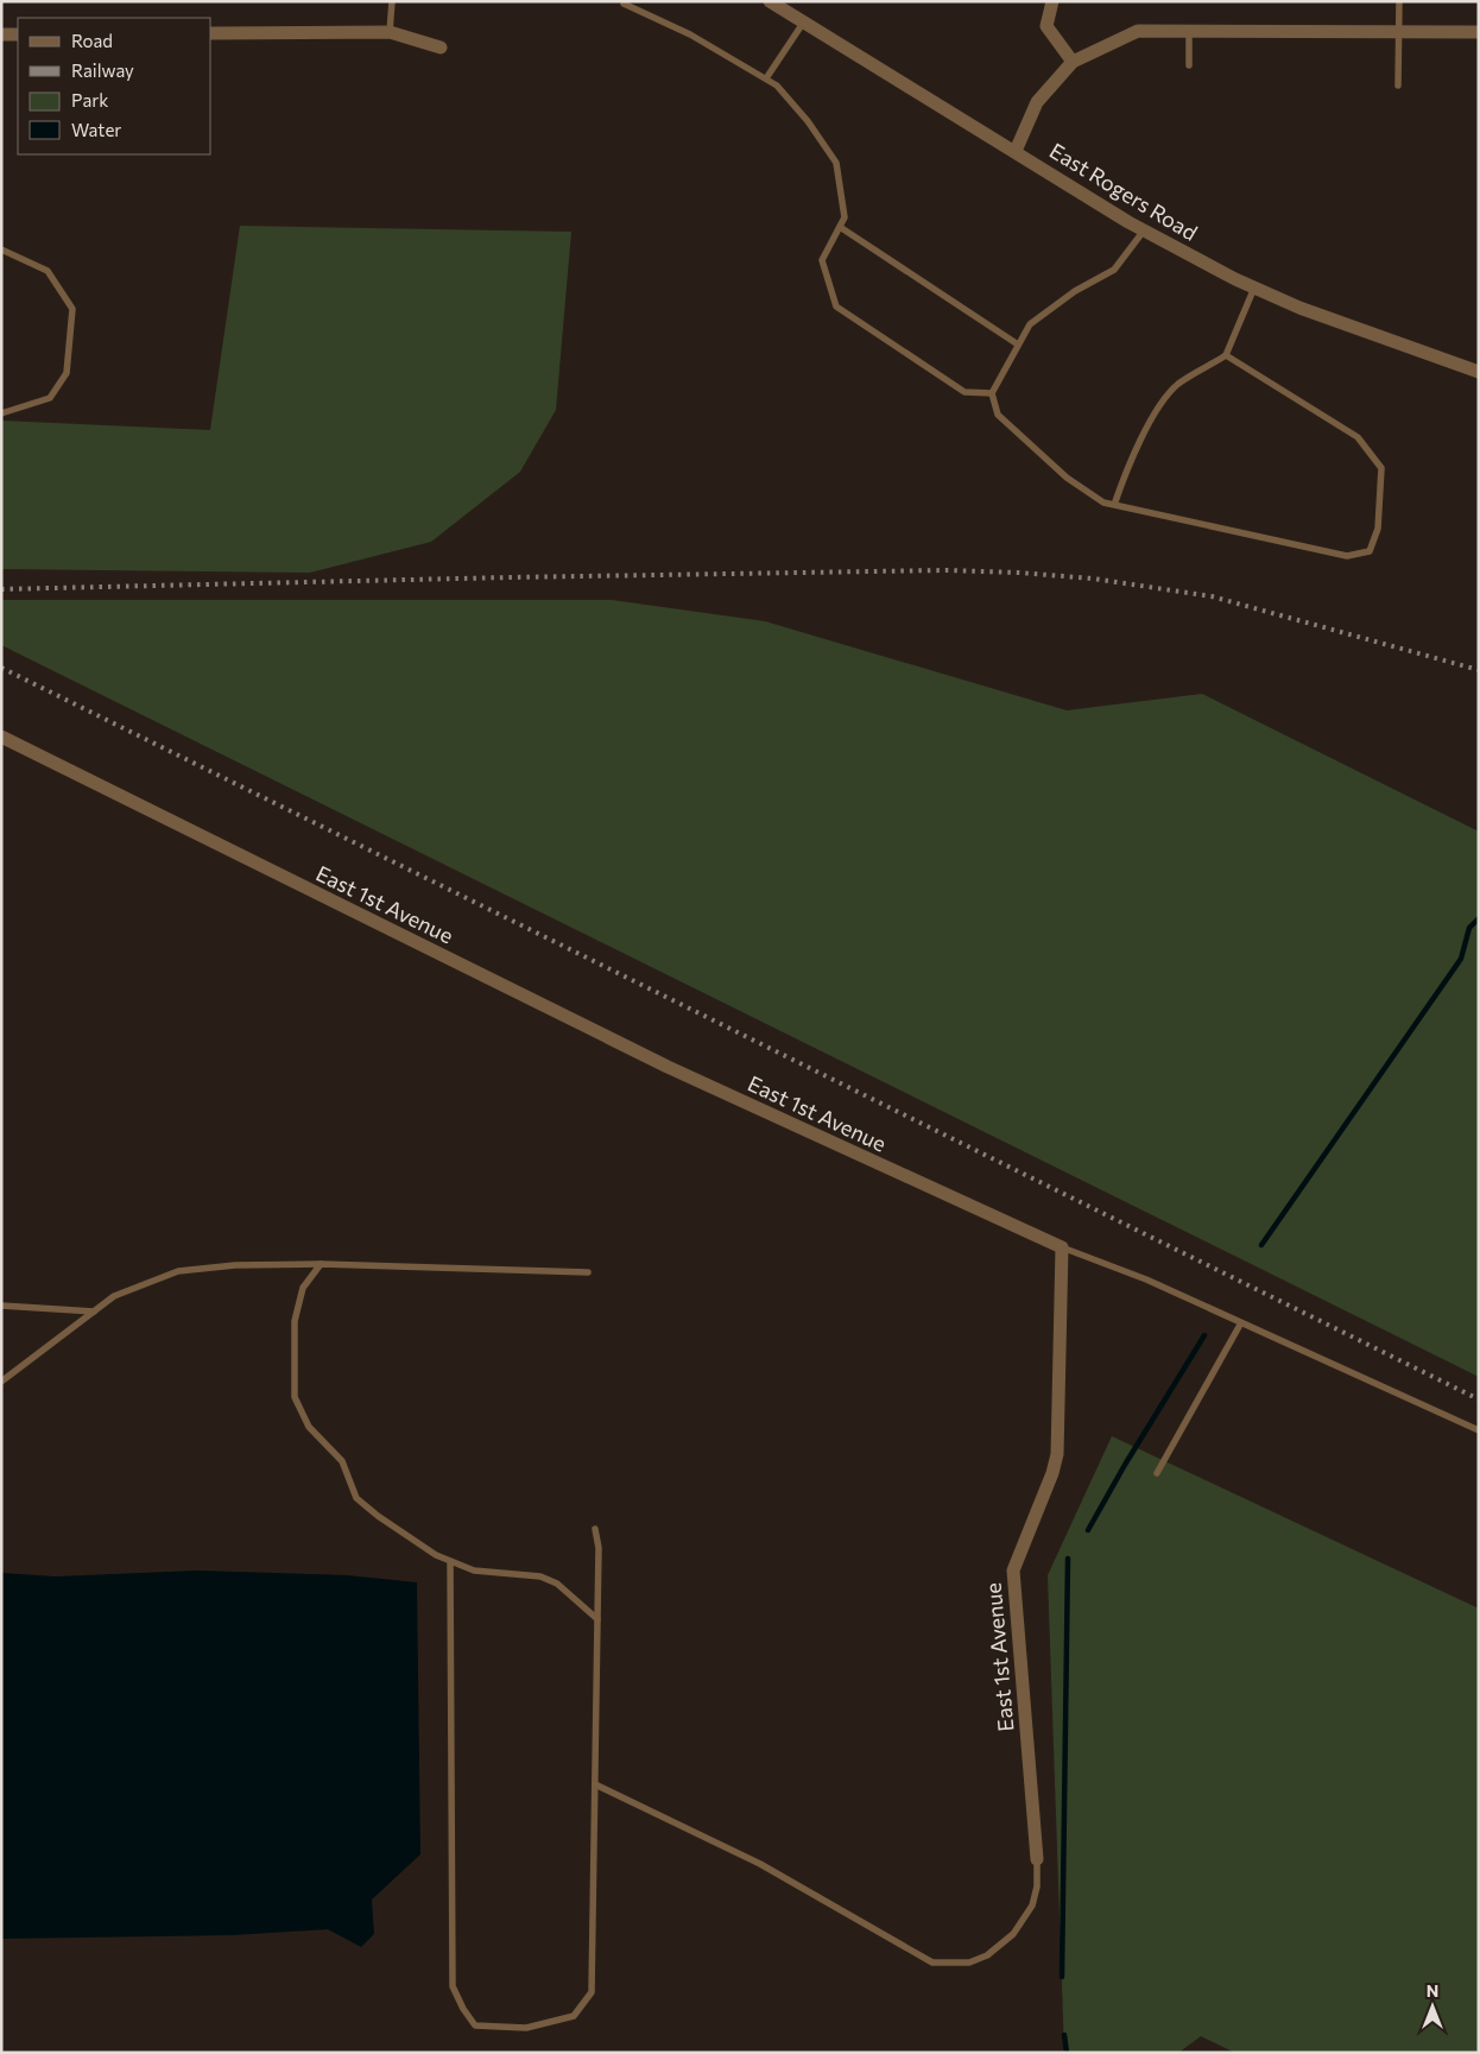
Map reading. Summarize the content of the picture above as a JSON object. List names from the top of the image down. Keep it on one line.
{"streets":{"street":["East Rogers Road","East 1st Avenue"]},"legend":["Road","Railway","Park","Water"],"north":"top"}
